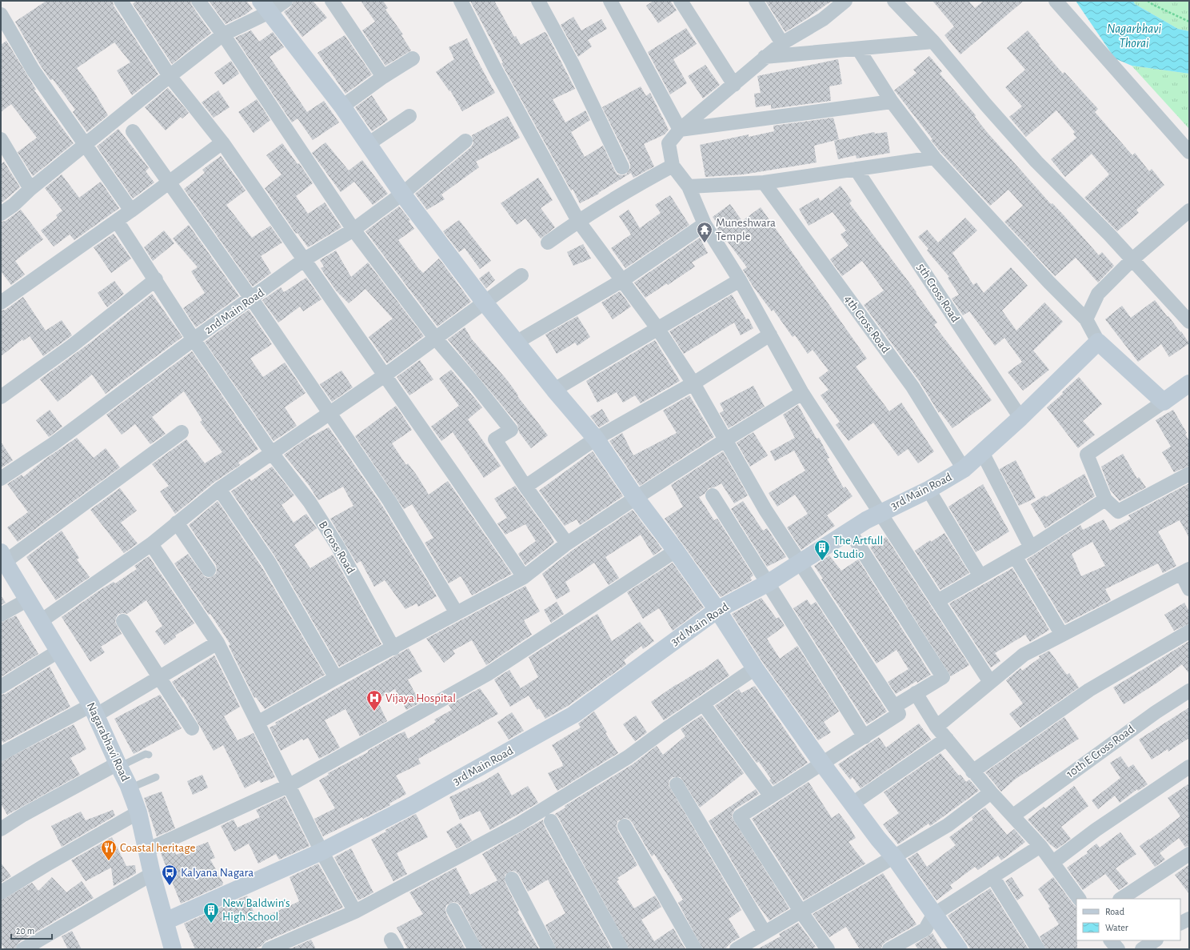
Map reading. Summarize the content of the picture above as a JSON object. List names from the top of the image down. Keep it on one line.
{"streets":{"street":["5th Cross Road","2nd Main Road","4th Cross Road","3rd Main Road","B Cross Road","Nagarabhavi Road","10th E Cross Road"]},"crossings":[["5th Cross Road","3rd Main Road"],["2nd Main Road","B Cross Road"],["4th Cross Road","3rd Main Road"],["3rd Main Road","Nagarabhavi Road"]],"water":["Nagarbhavi Thorai"],"places":{"temple":["Muneshwara Temple"],"building":["The Artfull Studio","New Baldwin's High School"],"hospital":["Vijaya Hospital"],"restaurant":["Coastal heritage"],"bus stop":["Kalyana Nagara"]},"legend":["Road","Water"],"scale_bar":"20 m"}
